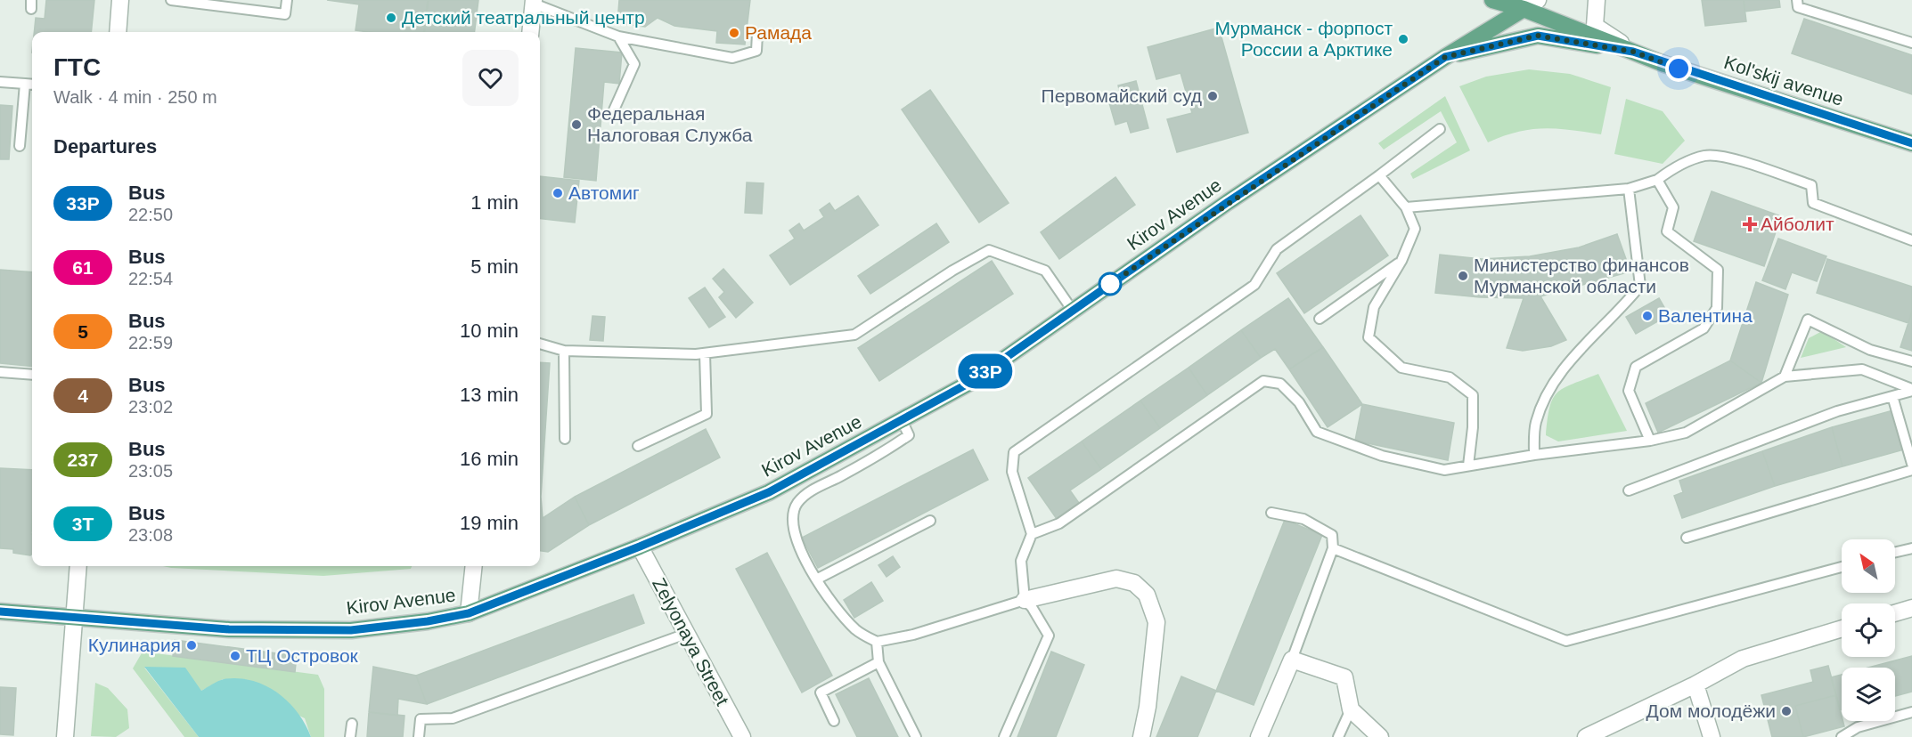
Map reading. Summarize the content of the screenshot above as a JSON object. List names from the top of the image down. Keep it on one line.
{"streets":{"main road":["Kol'skij avenue","Kirov Avenue"],"street":["Zelyonaya Street"]},"crossings":[["Kol'skij avenue","Kirov Avenue"],["Kirov Avenue","Zelyonaya Street"]],"places":{"other":["Детский театральный центр","Рамада","Мурманск - форпост России а Арктике","Первомайский суд","Федеральная Налоговая Служба","Автомиг","Министерство финансов Мурманской области","Валентина","Кулинария","ТЦ Островок","Дом молодёжи"],"health":["Айболит"]},"lines":["bus line 33Р"],"north":"top left","page":{"on_map":"33Р","heading":[["ГТС","Walk · 4 min · 250 m"],"Departures"],"list":[{"mark":"33Р","name":"Bus","note":"22:50","value":"1 min"},{"mark":"61","name":"Bus","note":"22:54","value":"5 min"},{"mark":"5","name":"Bus","note":"22:59","value":"10 min"},{"mark":"4","name":"Bus","note":"23:02","value":"13 min"},{"mark":"237","name":"Bus","note":"23:05","value":"16 min"},{"mark":"3Т","name":"Bus","note":"23:08","value":"19 min"}]}}
